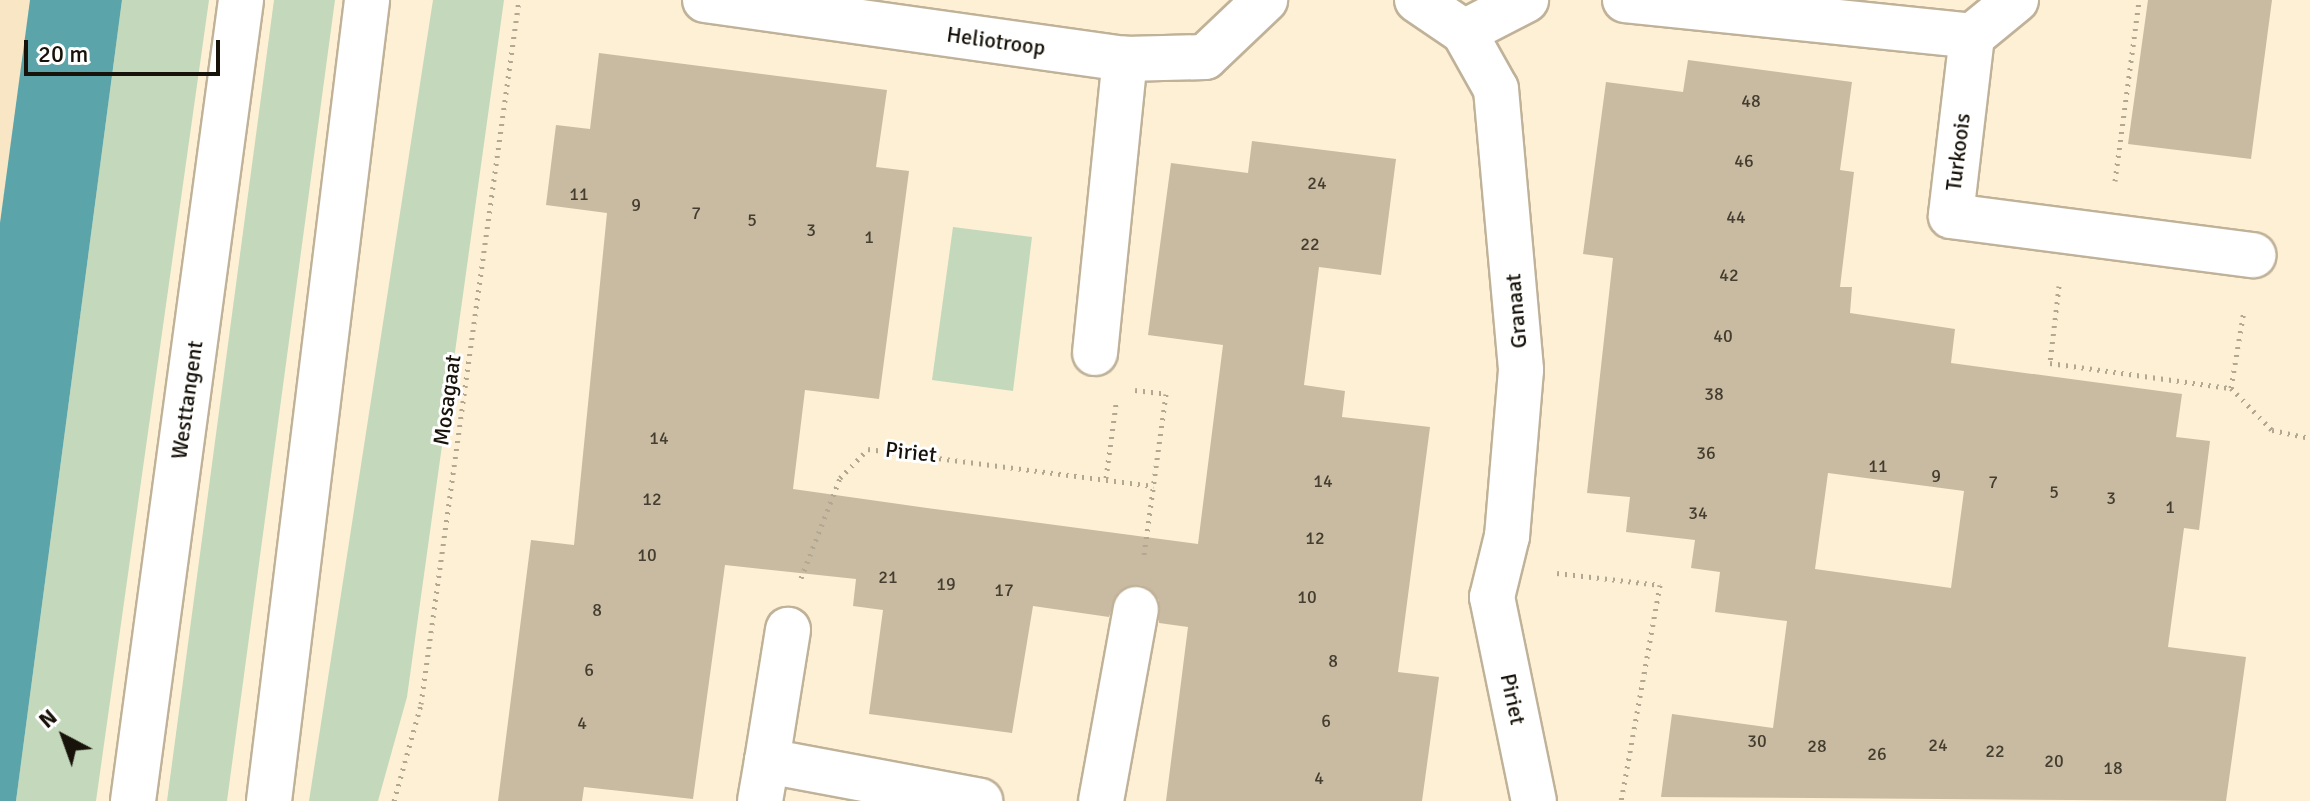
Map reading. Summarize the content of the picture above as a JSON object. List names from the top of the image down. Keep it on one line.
{"streets":{"street":["Heliotroop","Turkoois","Granaat","Westtangent","Piriet"],"path":["Mosagaat"]},"crossings":[["Granaat","Piriet"]],"house_numbers":["48","46","24","11","9","7","44","5","3","1","22","42","40","38","14","36","11","9","14","7","5","3","12","1","34","12","10","21","19","17","10","8","8","6","6","4","30","24","28","22","26","20","18","4"],"scale_bar":"20 m","north":"top left"}
